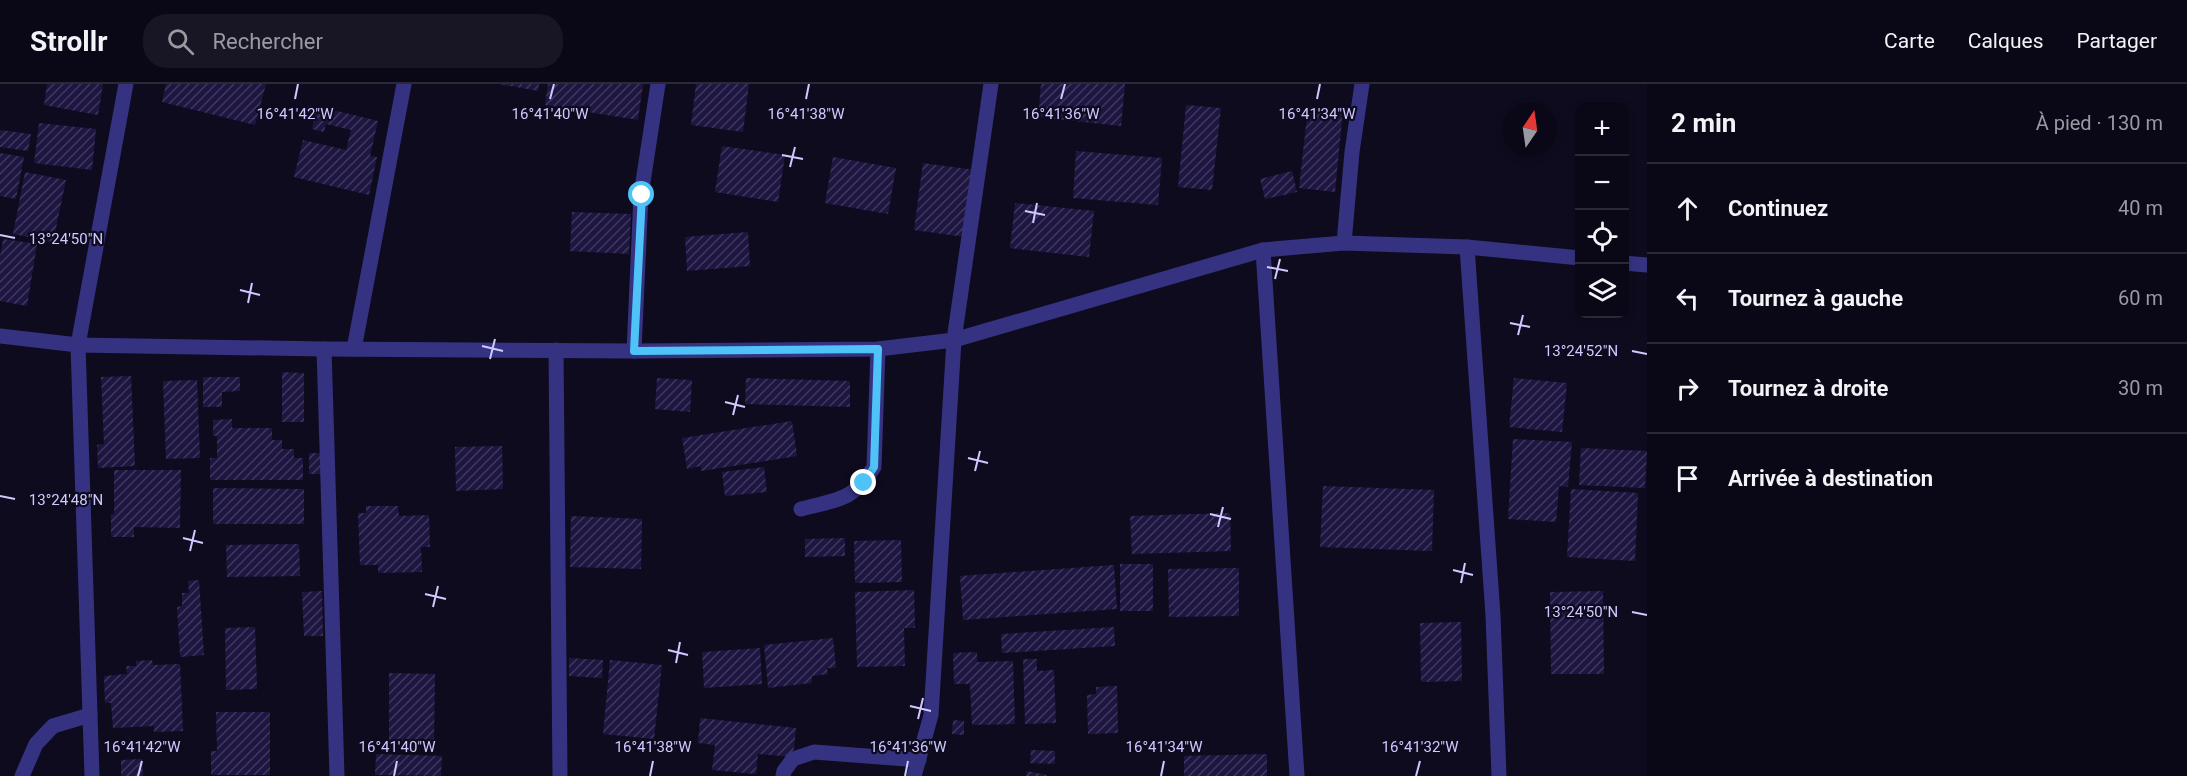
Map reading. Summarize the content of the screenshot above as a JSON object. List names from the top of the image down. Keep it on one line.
{"north":"top","page":{"header":"Strollr","search":"Rechercher","nav":["Carte","Calques","Partager"],"heading":["2 min","À pied · 130 m"],"map_buttons":["+","−"],"list":[["Continuez","40 m"],["Tournez à gauche","60 m"],["Tournez à droite","30 m"],"Arrivée à destination"]},"coordinates":["16°41'42\"W","16°41'40\"W","16°41'38\"W","16°41'36\"W","16°41'34\"W","13°24'50\"N","13°24'52\"N","13°24'48\"N","16°41'32\"W"]}
